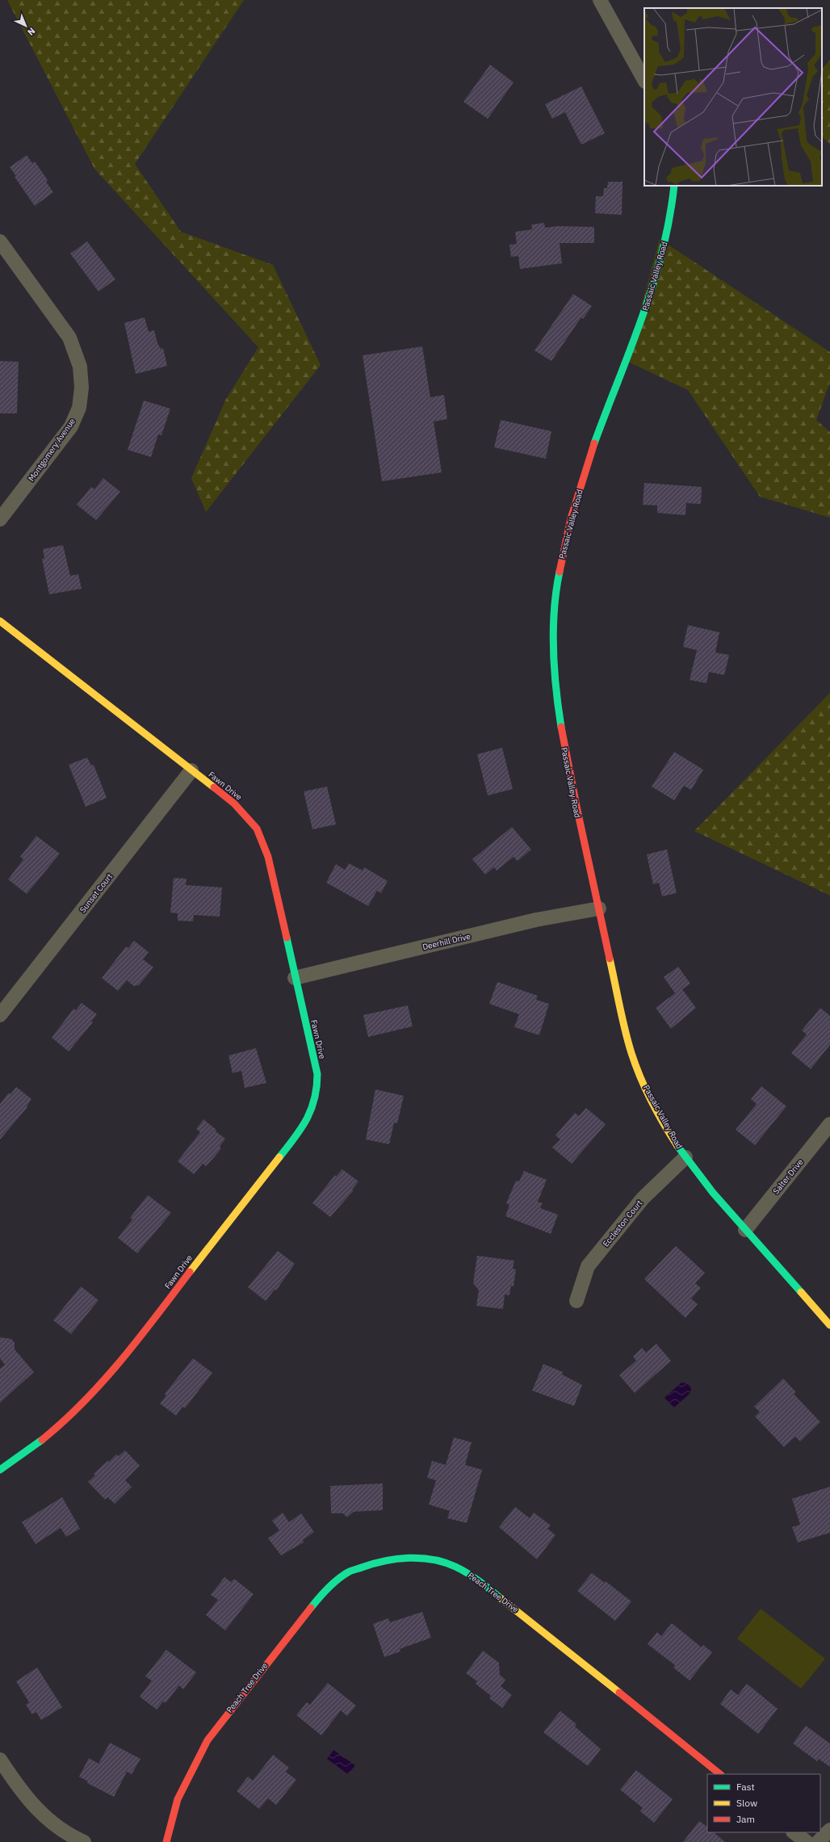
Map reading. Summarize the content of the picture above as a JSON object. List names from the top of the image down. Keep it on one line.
{"streets":{"street":["Passaic Valley Road","Montgomery Avenue","Fawn Drive","Sunset Court","Deerhill Drive","Salter Drive","Eccleston Court","Peach Tree Drive"]},"crossings":[["Passaic Valley Road","Deerhill Drive"],["Passaic Valley Road","Salter Drive"],["Passaic Valley Road","Eccleston Court"],["Fawn Drive","Sunset Court"],["Fawn Drive","Deerhill Drive"]],"legend":["Fast","Slow","Jam"],"north":"bottom right"}
